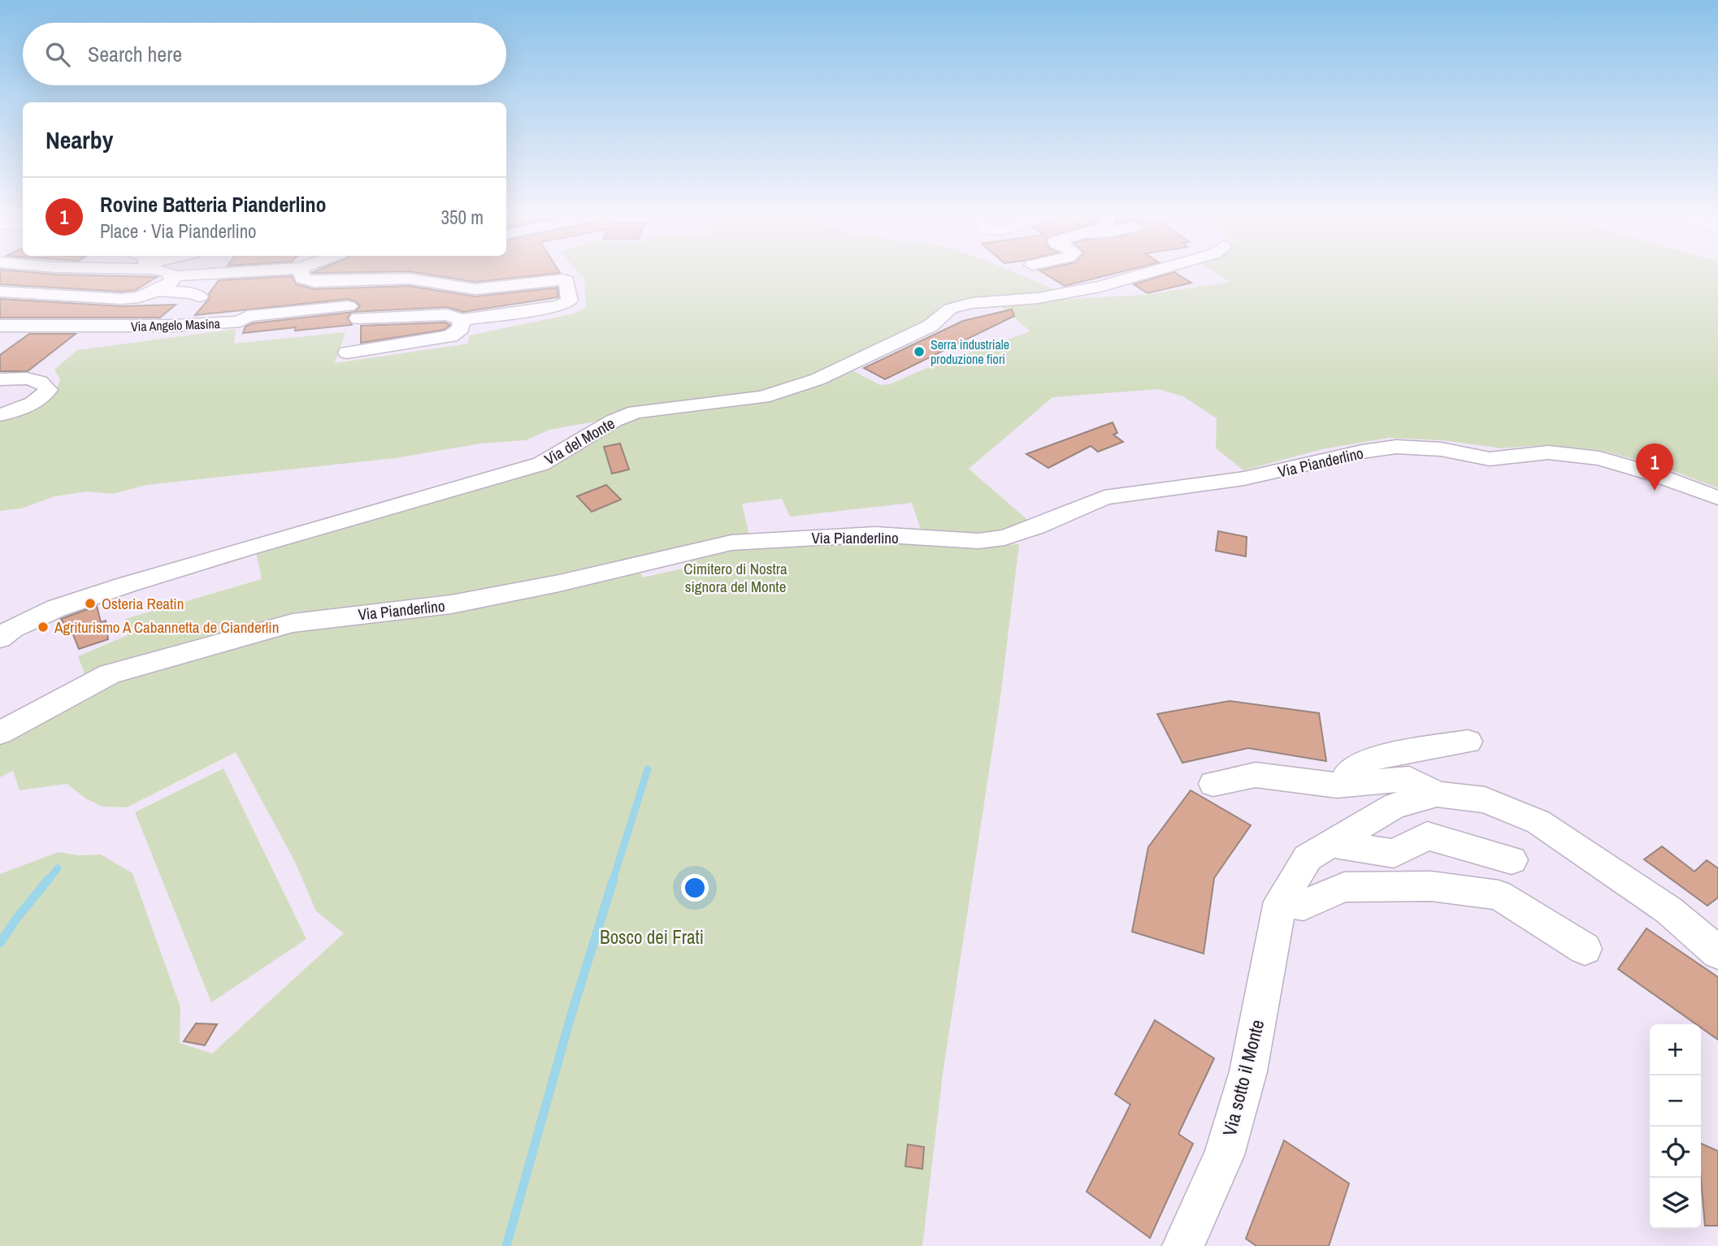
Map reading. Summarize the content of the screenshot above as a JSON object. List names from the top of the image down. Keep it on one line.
{"streets":{"street":["Via Angelo Masina","Via del Monte","Via Pianderlino","Via sotto il Monte"]},"parks":["Cimitero di Nostra signora del Monte","Bosco dei Frati"],"places":["Serra industriale produzione fiori","Osteria Reatin","Agriturismo A Cabannetta de Cianderlin"],"page":{"search":"Search here","heading":"Nearby","list":[{"mark":"1","name":"Rovine Batteria Pianderlino","note":"Place · Via Pianderlino","value":"350 m"}],"pins":"1","map_buttons":["+","−"]}}
